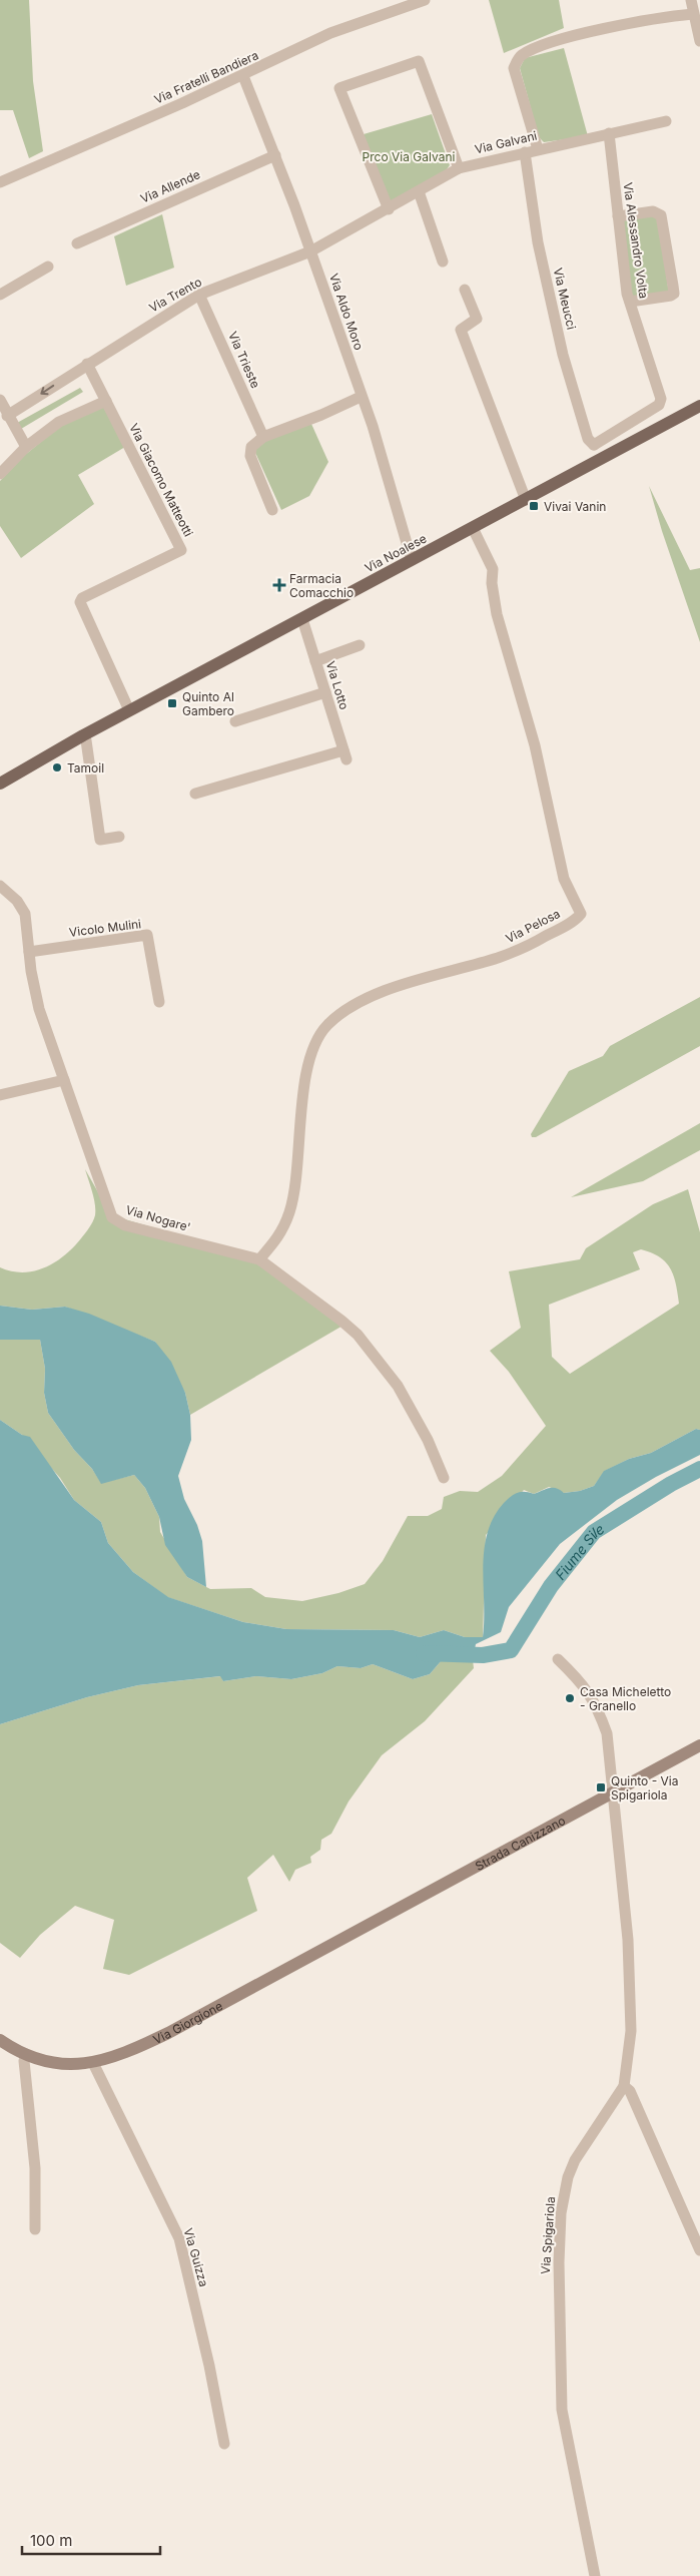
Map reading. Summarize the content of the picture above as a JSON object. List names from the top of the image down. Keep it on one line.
{"streets":{"main road":["Via Noalese"],"street":["Via Fratelli Bandiera","Via Galvani","Via Allende","Via Alessandro Volta","Via Trento","Via Meucci","Via Aldo Moro","Via Trieste","Via Giacomo Matteotti","Via Lotto","Via Pelosa","Vicolo Mulini","Via Nogare'","Strada Canizzano","Via Giorgione","Via Spigariola","Via Guizza"]},"crossings":[["Via Fratelli Bandiera","Via Aldo Moro"],["Via Galvani","Via Alessandro Volta"],["Via Galvani","Via Trento"],["Via Galvani","Via Meucci"],["Via Galvani","Via Aldo Moro"],["Via Allende","Via Aldo Moro"],["Via Alessandro Volta","Via Meucci"],["Via Trento","Via Aldo Moro"],["Via Trento","Via Trieste"],["Via Aldo Moro","Via Noalese"],["Via Giacomo Matteotti","Via Noalese"],["Via Noalese","Via Lotto"],["Via Noalese","Via Pelosa"],["Via Pelosa","Via Nogare'"],["Vicolo Mulini","Via Nogare'"],["Strada Canizzano","Via Giorgione"],["Strada Canizzano","Via Spigariola"],["Via Giorgione","Via Guizza"]],"water":["Fiume Sile"],"parks":["Prco Via Galvani"],"places":{"transit":["Vivai Vanin","Quinto Al Gambero","Quinto - Via Spigariola"],"health":["Farmacia Comacchio"],"other":["Tamoil","Casa Micheletto - Granello"]},"scale_bar":"100 m"}
